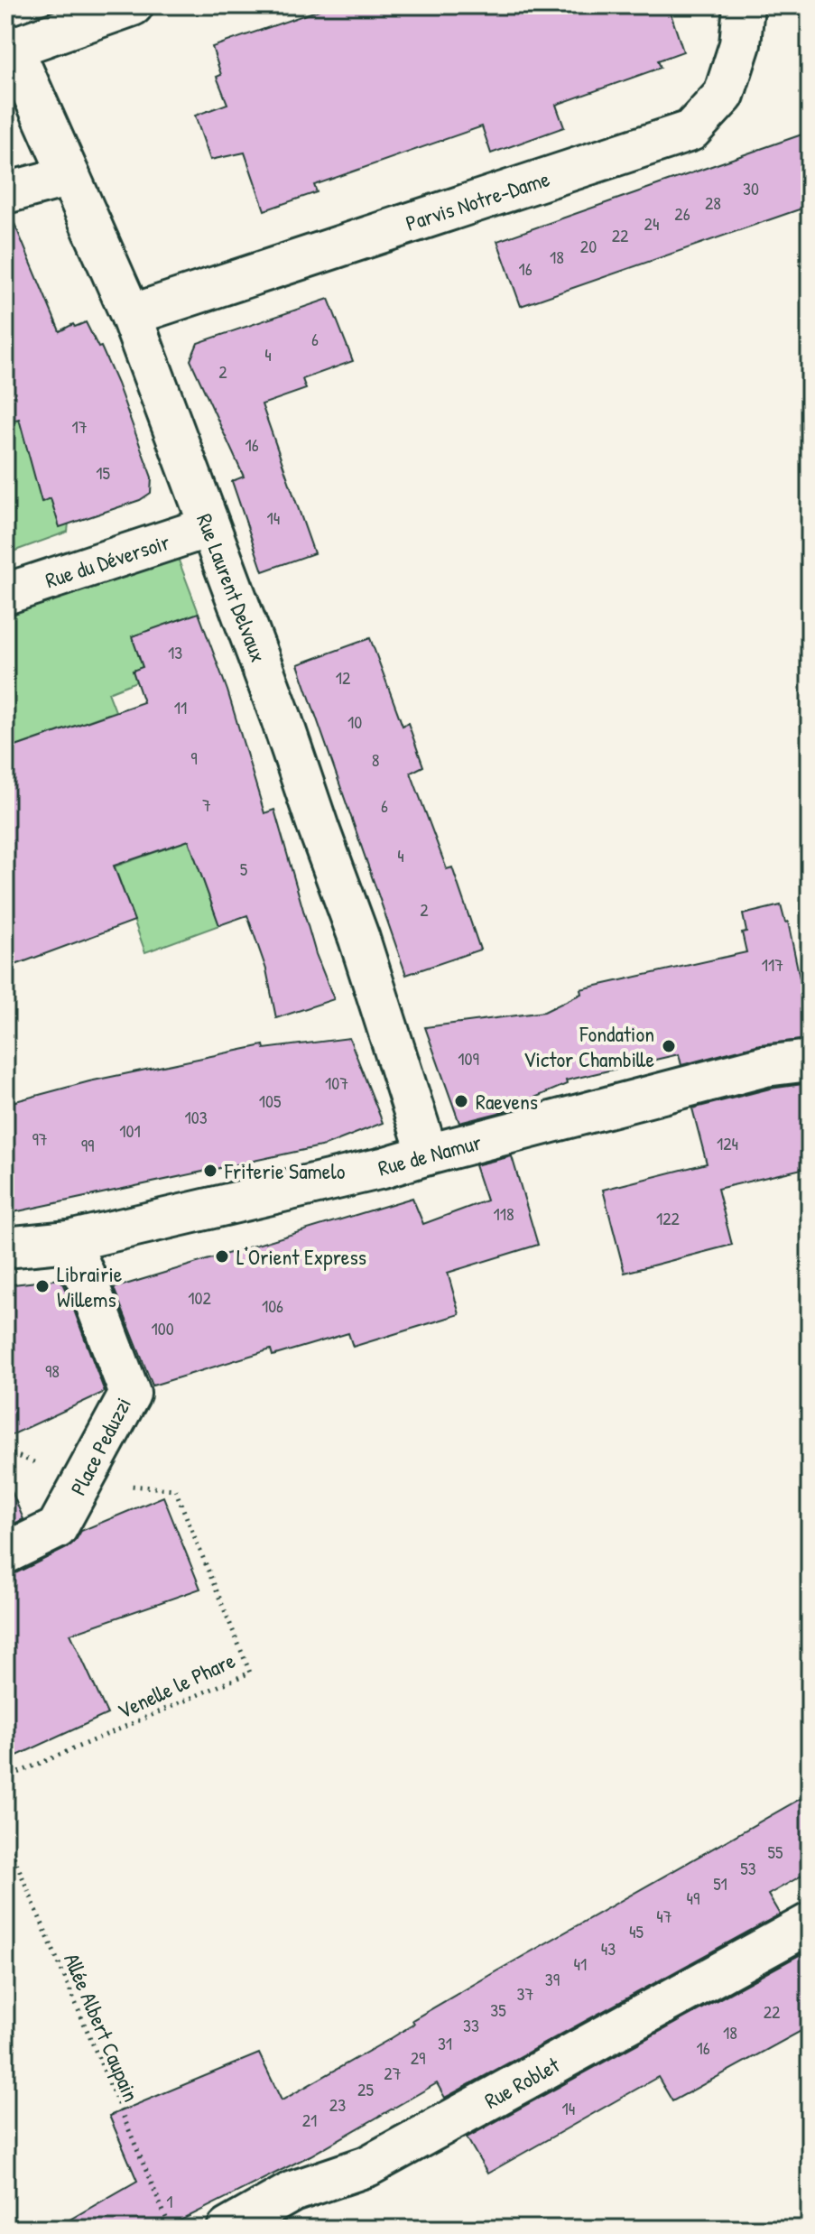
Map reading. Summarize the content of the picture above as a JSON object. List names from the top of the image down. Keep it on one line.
{"streets":{"street":["Parvis Notre-Dame","Rue du Déversoir","Rue Laurent Delvaux","Rue de Namur","Place Peduzzi","Rue Roblet"],"path":["Venelle le Phare","Allée Albert Caupain"]},"crossings":[["Parvis Notre-Dame","Rue Laurent Delvaux"],["Rue du Déversoir","Rue Laurent Delvaux"],["Rue Laurent Delvaux","Rue de Namur"],["Rue de Namur","Place Peduzzi"],["Place Peduzzi","Venelle le Phare"]],"places":["Fondation Victor Chambille","Raevens","Friterie Samelo","L'Orient Express","Librairie Willems"],"house_numbers":["30","28","26","24","22","20","18","16","6","4","2","17","16","15","14","13","12","11","10","9","8","7","6","4","5","2","117","109","107","105","103","101","97","124","99","118","122","102","106","100","98","55","53","51","49","47","45","43","41","39","37","35","22","33","18","31","16","29","27","25","23","14","21","1"]}
